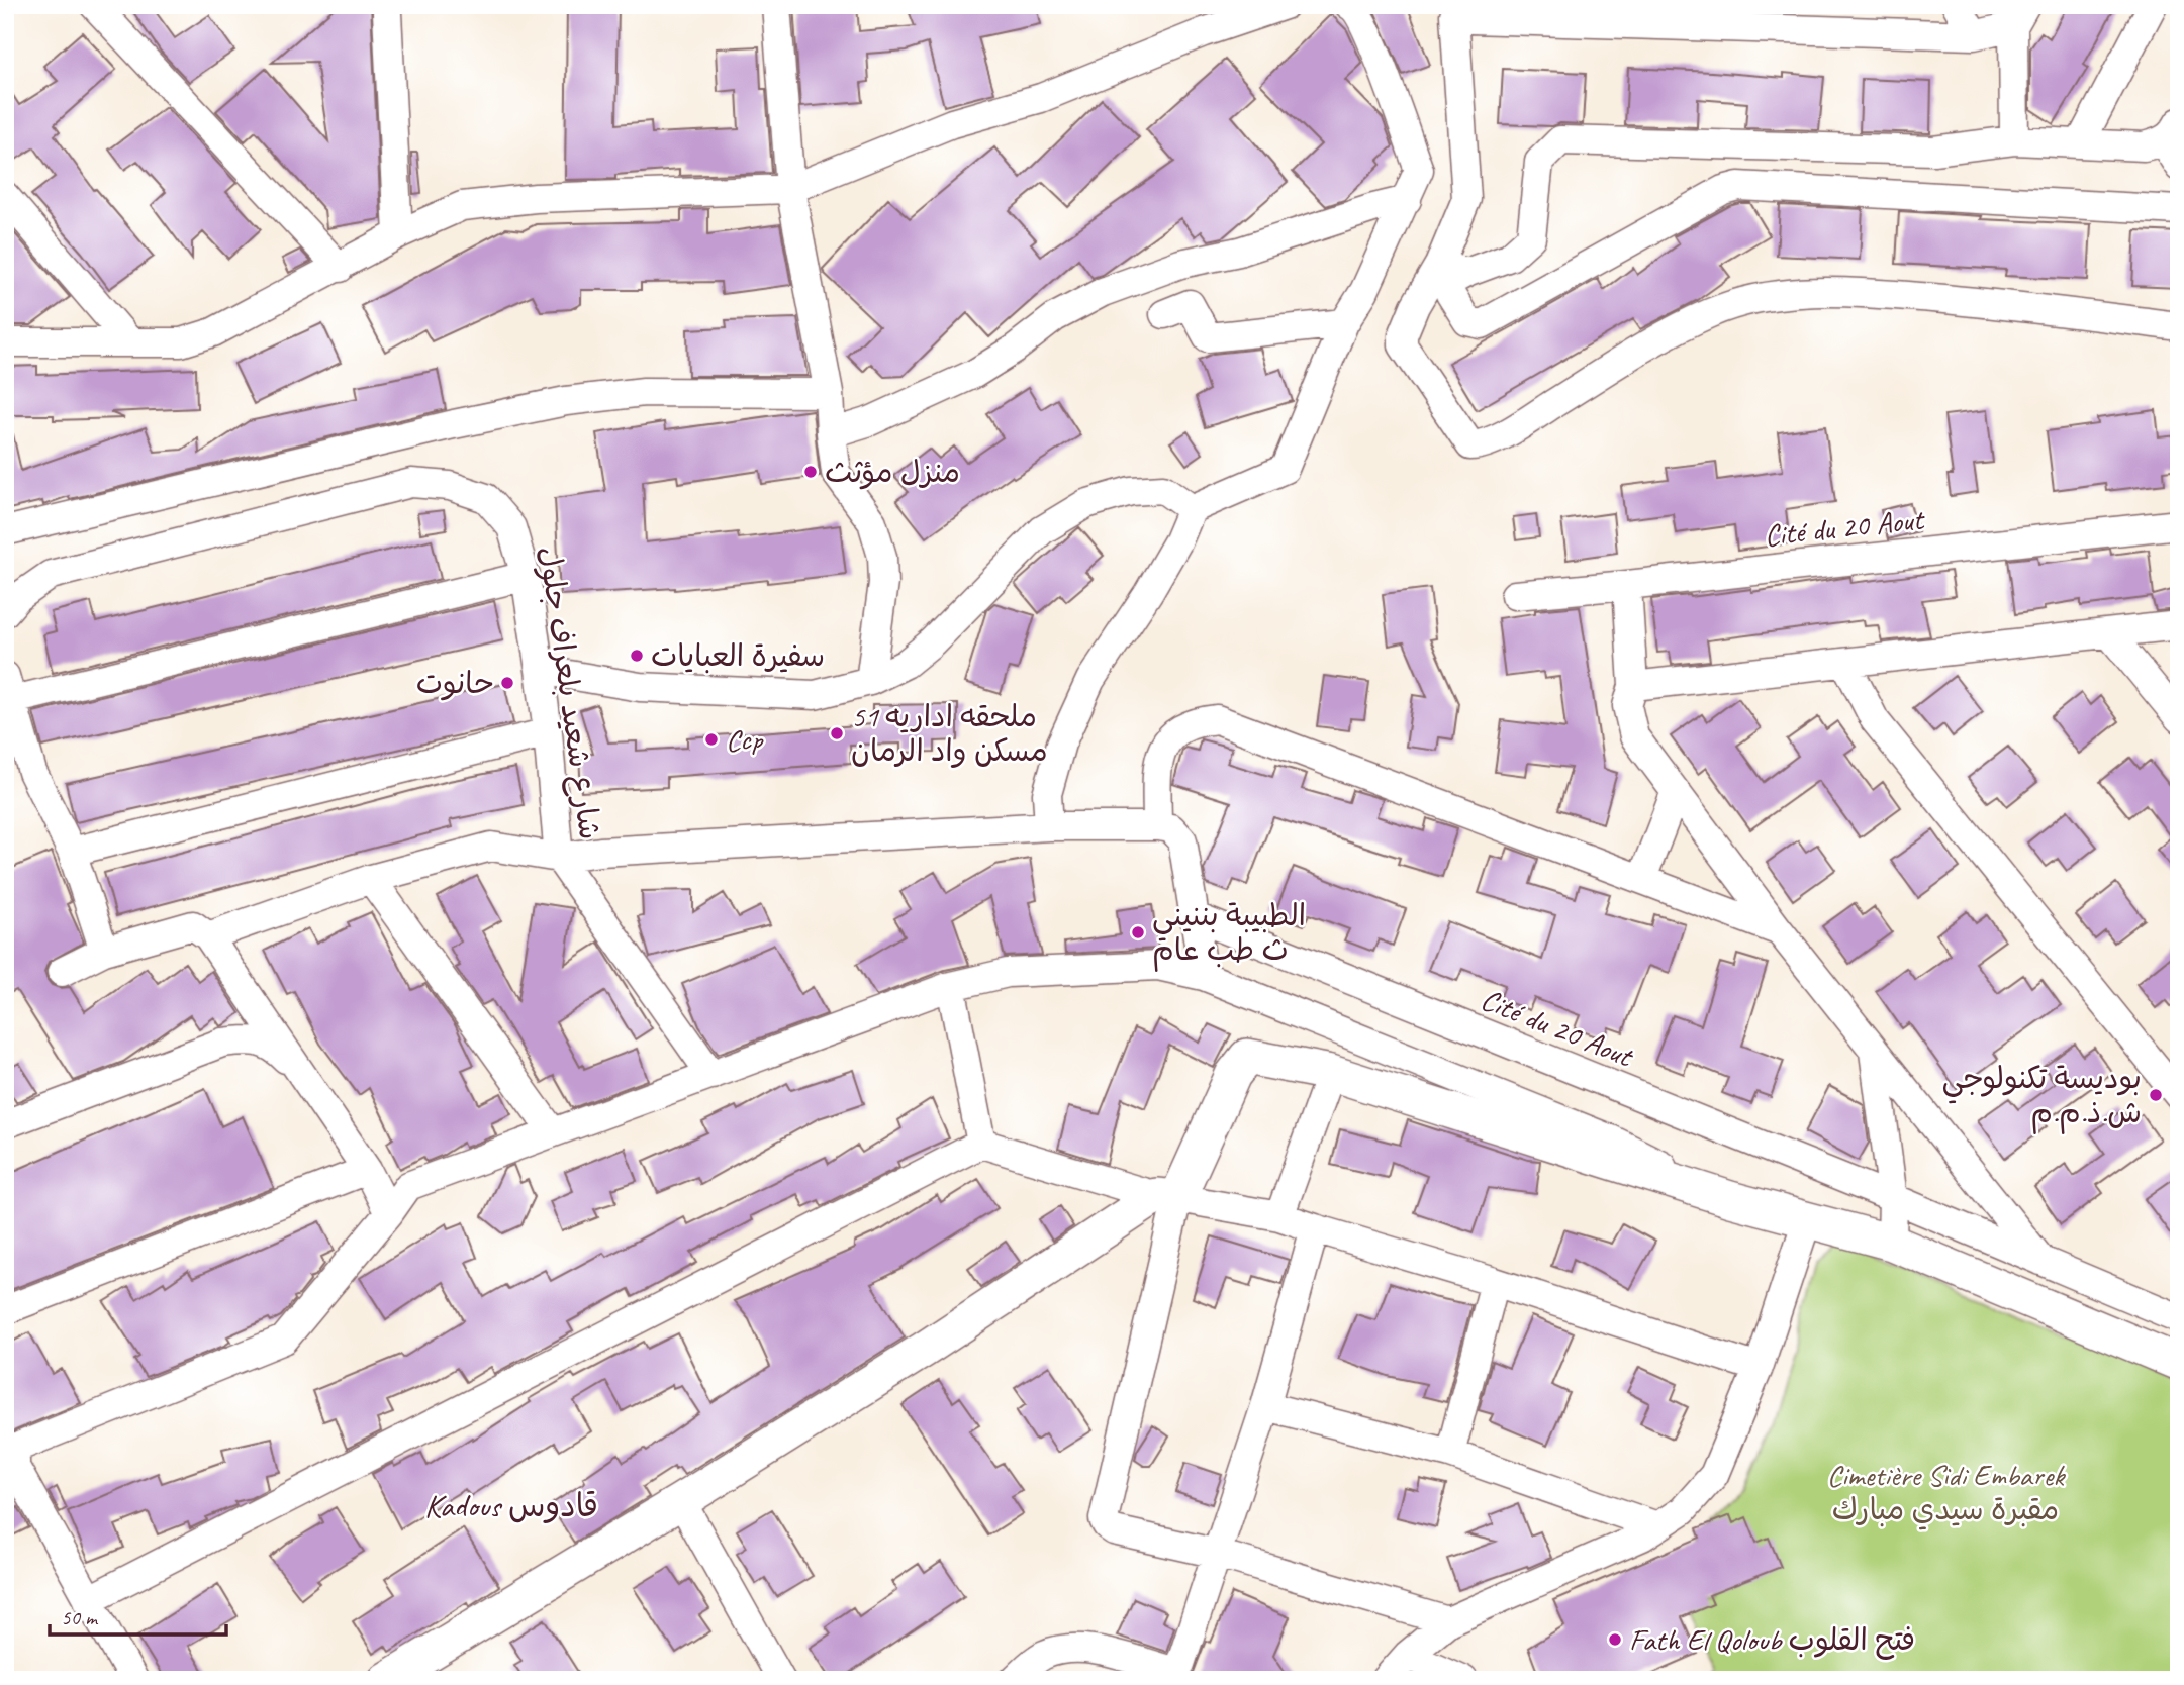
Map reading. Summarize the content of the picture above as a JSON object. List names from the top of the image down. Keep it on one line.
{"streets":{"street":["Cité du 20 Aout","شارع شعيد بلعراف جلول"]},"districts":["Kadous قادوس"],"parks":["Cimetière Sidi Embarek مقبرة سيدي مبارك"],"places":["منزل مؤثث","سفيرة العبايات","حانوت","ملحقه اداريه 51 مسكن واد الرمان","Ccp","الطبيبة بننيني ث طب عام","بوديسة تكنولوجي ش.ذ.م.م","Fath El Qoloub فتح القلوب"],"scale_bar":"50 m"}
